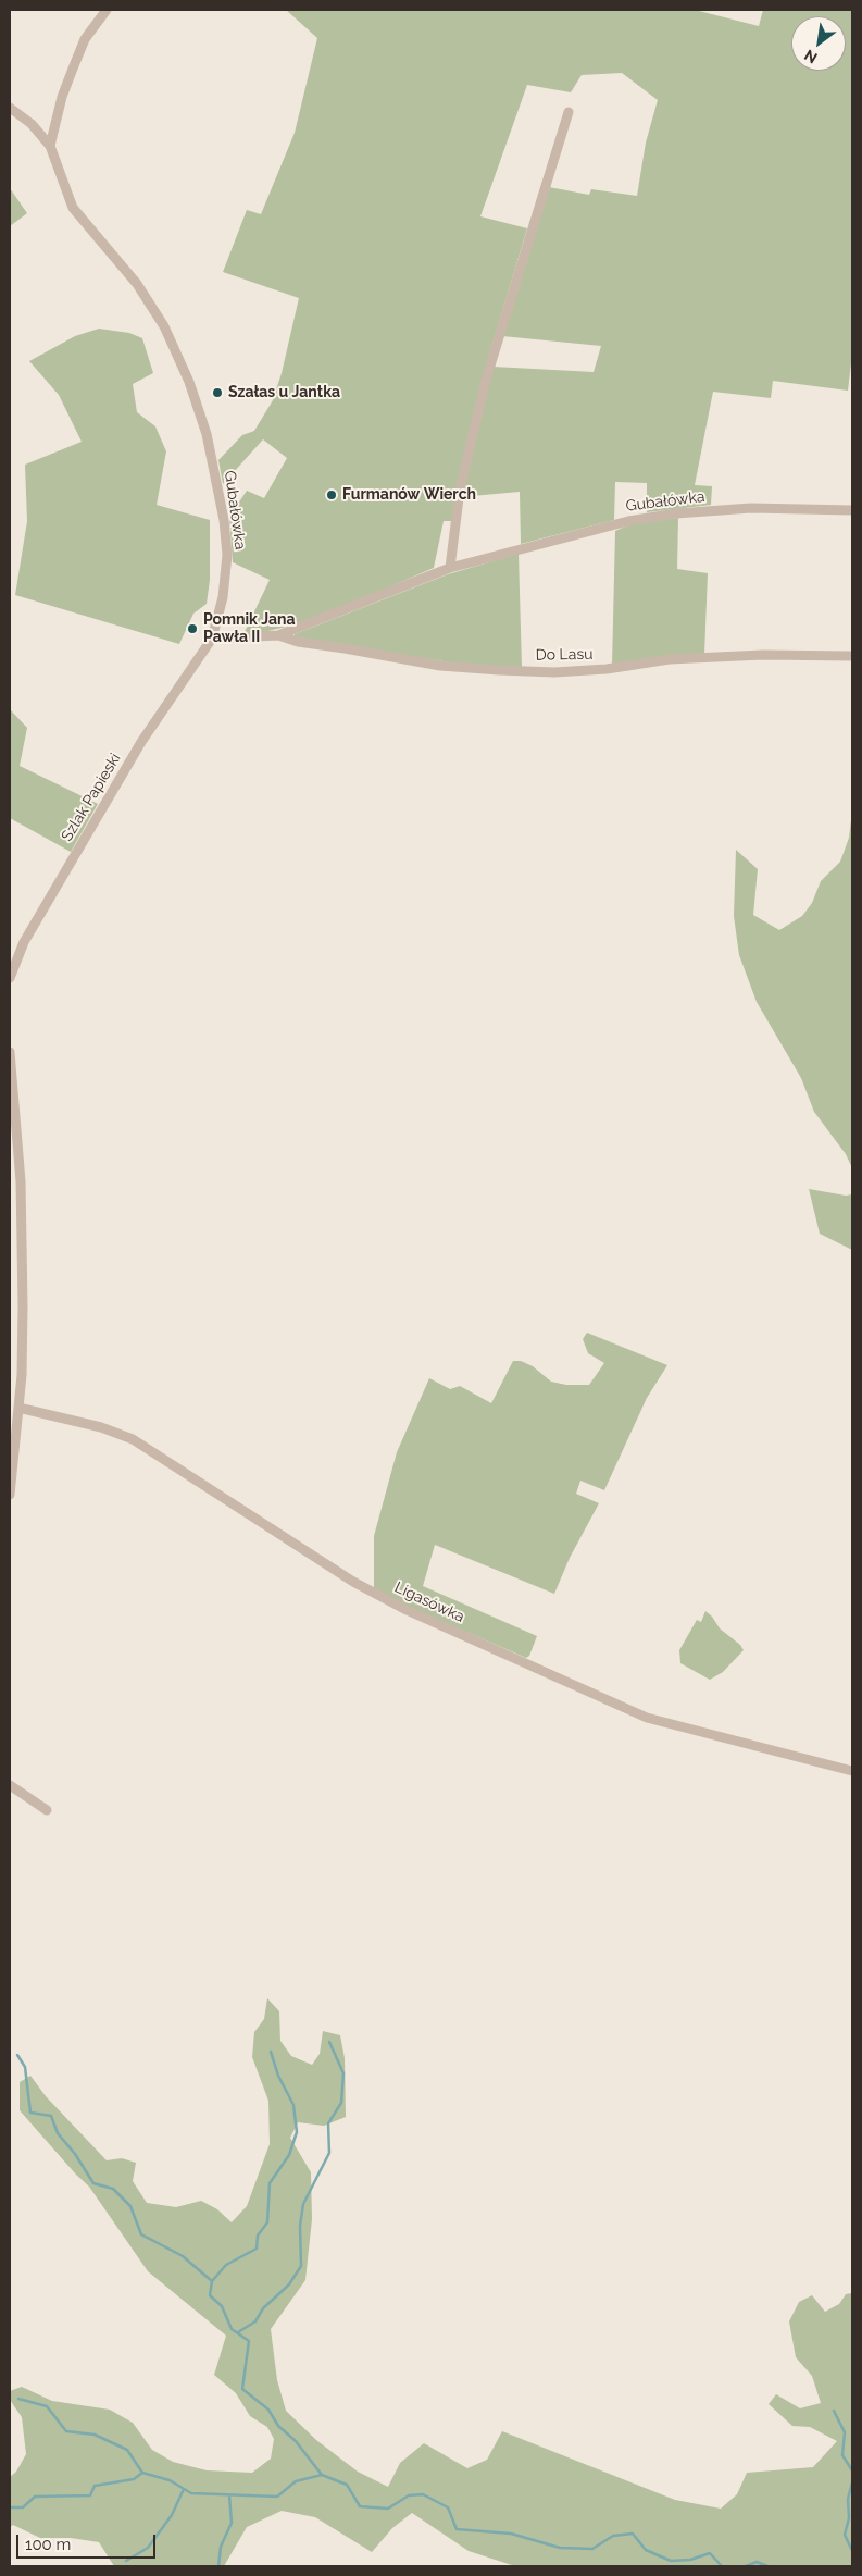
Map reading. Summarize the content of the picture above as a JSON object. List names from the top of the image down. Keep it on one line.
{"streets":{"street":["Gubałówka","Do Lasu","Szlak Papieski","Ligasówka"]},"crossings":[["Gubałówka","Do Lasu"],["Gubałówka","Szlak Papieski"]],"places":["Szałas u Jantka","Furmanów Wierch","Pomnik Jana Pawła II"],"scale_bar":"100 m","north":"bottom left"}
